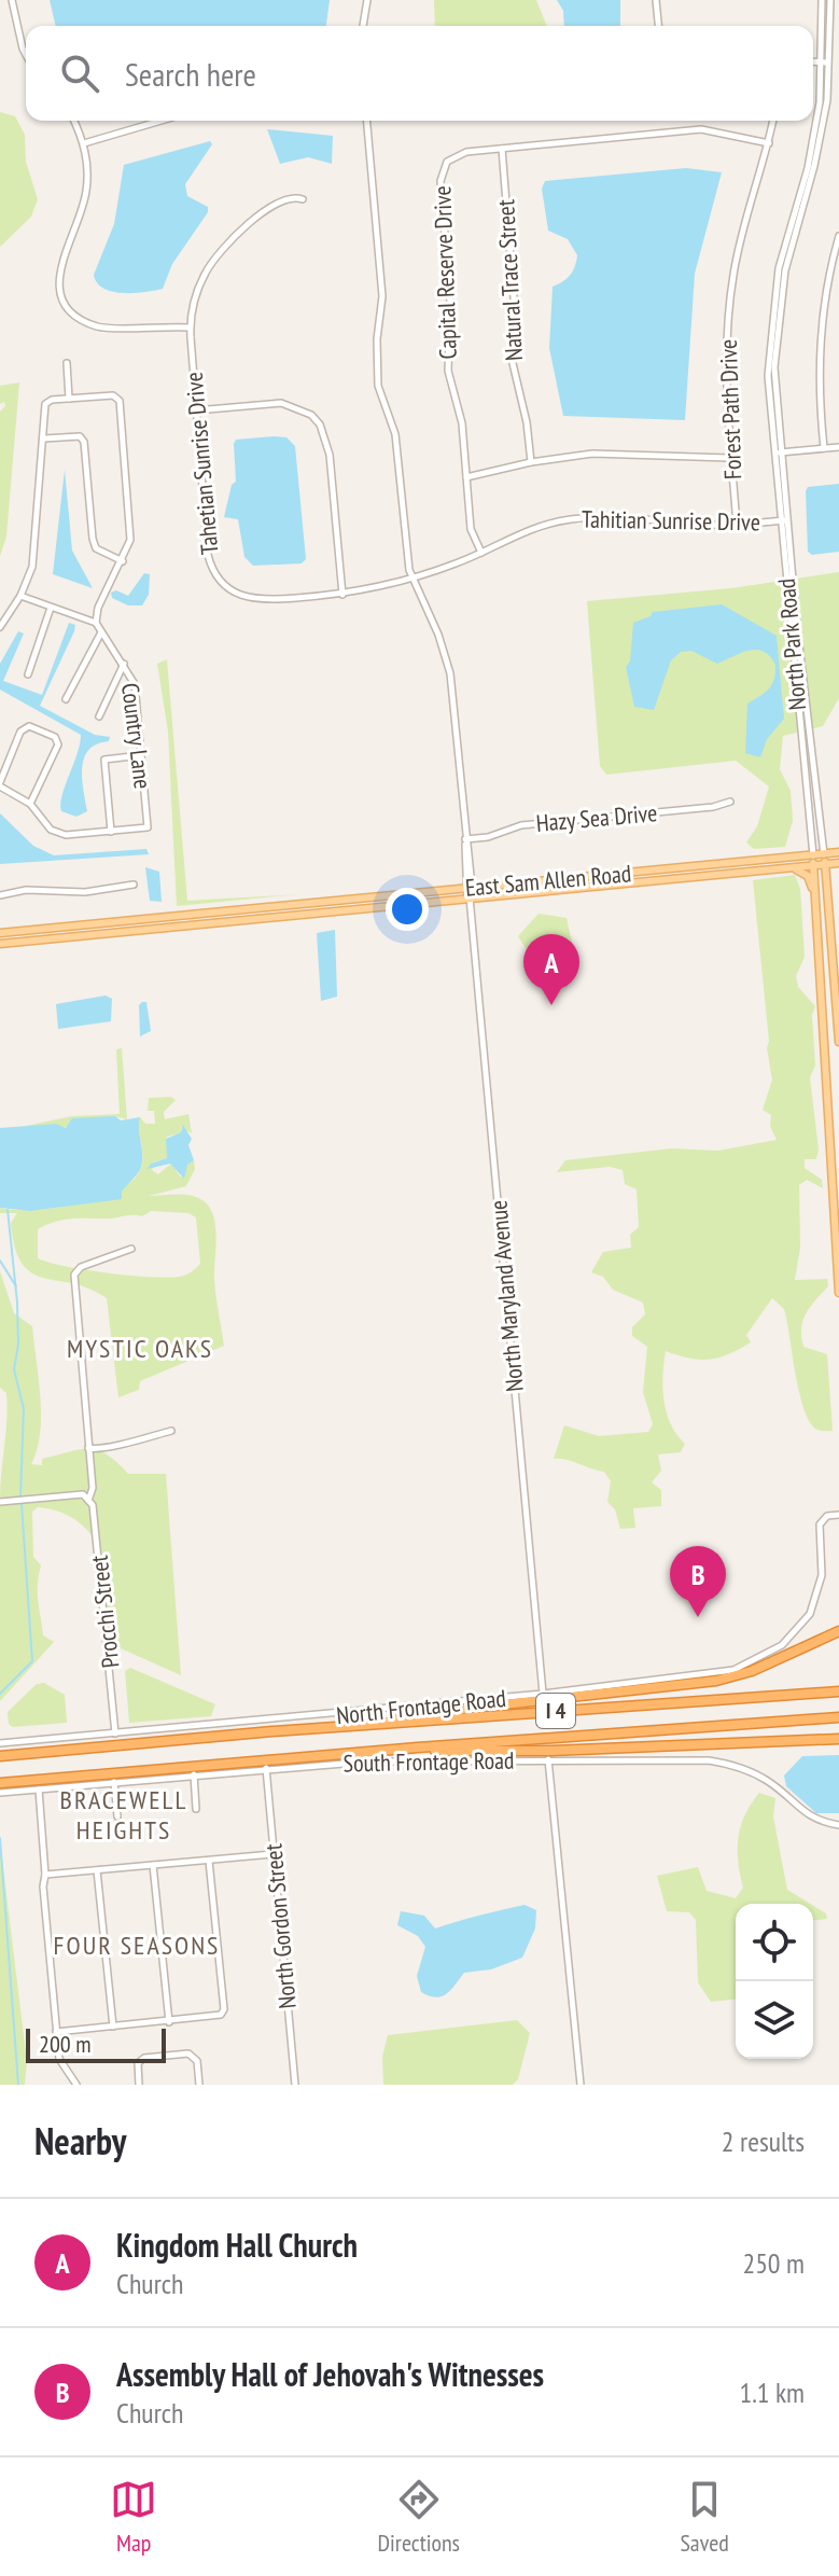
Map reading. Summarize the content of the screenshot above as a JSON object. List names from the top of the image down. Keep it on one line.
{"streets":{"highway":["I 4"],"main road":["North Park Road","East Sam Allen Road"],"street":["Capital Reserve Drive","Natural Trace Street","Forest Path Drive","Tahetian Sunrise Drive","Tahitian Sunrise Drive","Country Lane","Hazy Sea Drive","North Maryland Avenue","Procchi Street","North Frontage Road","South Frontage Road","North Gordon Street"]},"crossings":[["Capital Reserve Drive","Natural Trace Street"],["Capital Reserve Drive","Forest Path Drive"],["Capital Reserve Drive","Tahitian Sunrise Drive"],["Forest Path Drive","Tahitian Sunrise Drive"],["Tahetian Sunrise Drive","Tahitian Sunrise Drive"],["Tahetian Sunrise Drive","North Maryland Avenue"],["Tahitian Sunrise Drive","North Park Road"],["Tahitian Sunrise Drive","North Maryland Avenue"],["North Park Road","East Sam Allen Road"],["Hazy Sea Drive","North Maryland Avenue"],["East Sam Allen Road","North Maryland Avenue"],["North Maryland Avenue","North Frontage Road"],["Procchi Street","North Frontage Road"],["South Frontage Road","North Gordon Street"]],"districts":["MYSTIC OAKS","BRACEWELL HEIGHTS","FOUR SEASONS"],"scale_bar":"200 m","page":{"search":"Search here","pins":["A","B"],"scale":"200 m","heading":["Nearby","2 results"],"list":[{"mark":"A","name":"Kingdom Hall Church","note":"Church","value":"250 m"},{"mark":"B","name":"Assembly Hall of Jehovah's Witnesses","note":"Church","value":"1.1 km"}],"nav":["Map","Directions","Saved"]}}
